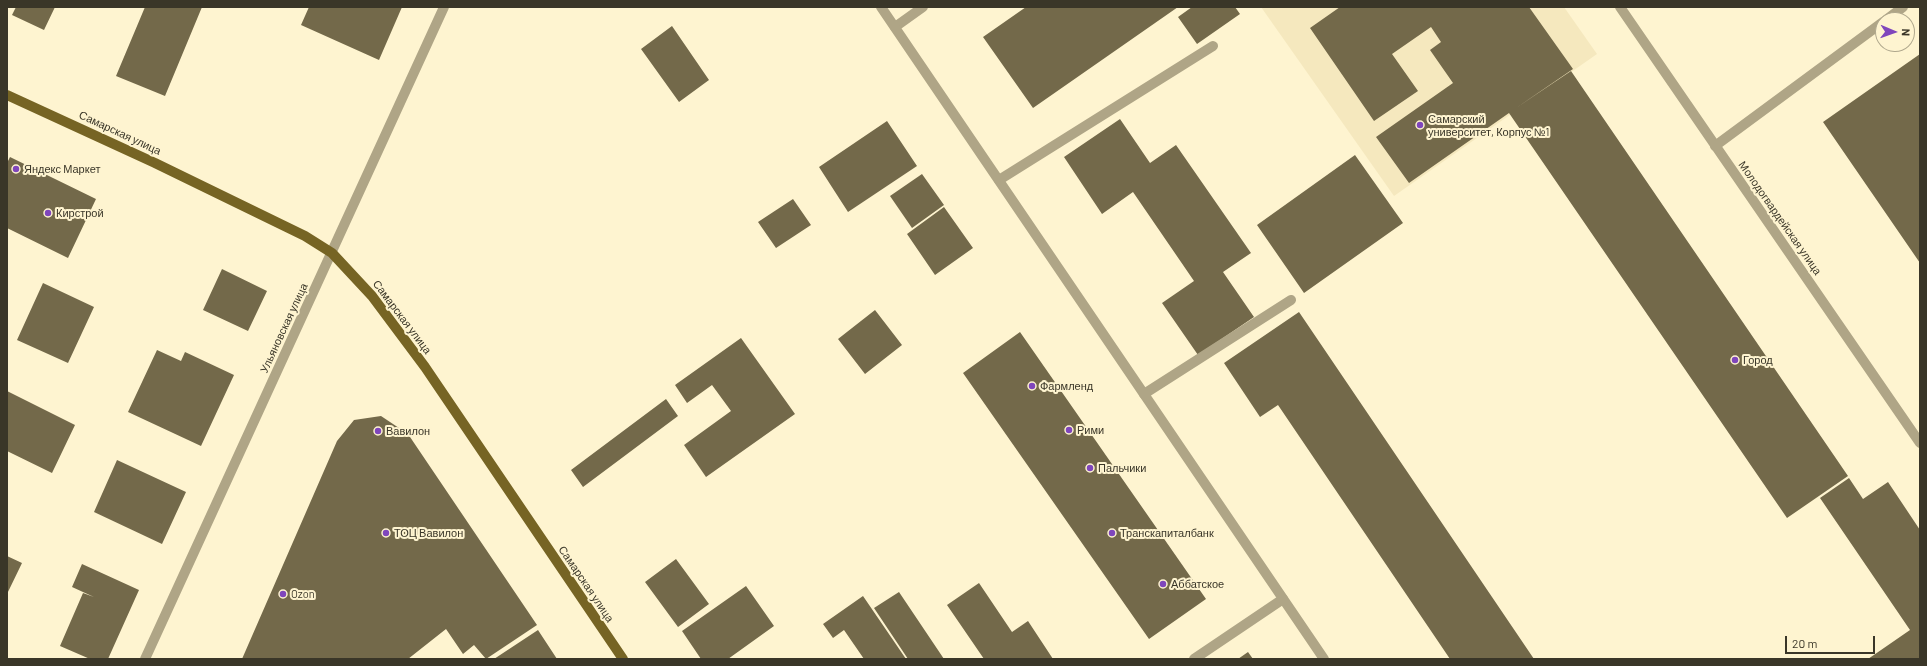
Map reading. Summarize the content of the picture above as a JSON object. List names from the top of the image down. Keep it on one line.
{"streets":{"main road":["Самарская улица"],"street":["Молодогвардейская улица","Ульяновская улица"]},"crossings":[["Самарская улица","Ульяновская улица"]],"places":["Самарский университет, Корпус №1","Яндекс Маркет","Кирстрой","Город","Фармленд","Рими","Вавилон","Пальчики","ТОЦ Вавилон","Транскапиталбанк","Аббатское","Ozon"],"scale_bar":"20 m","north":"right"}
